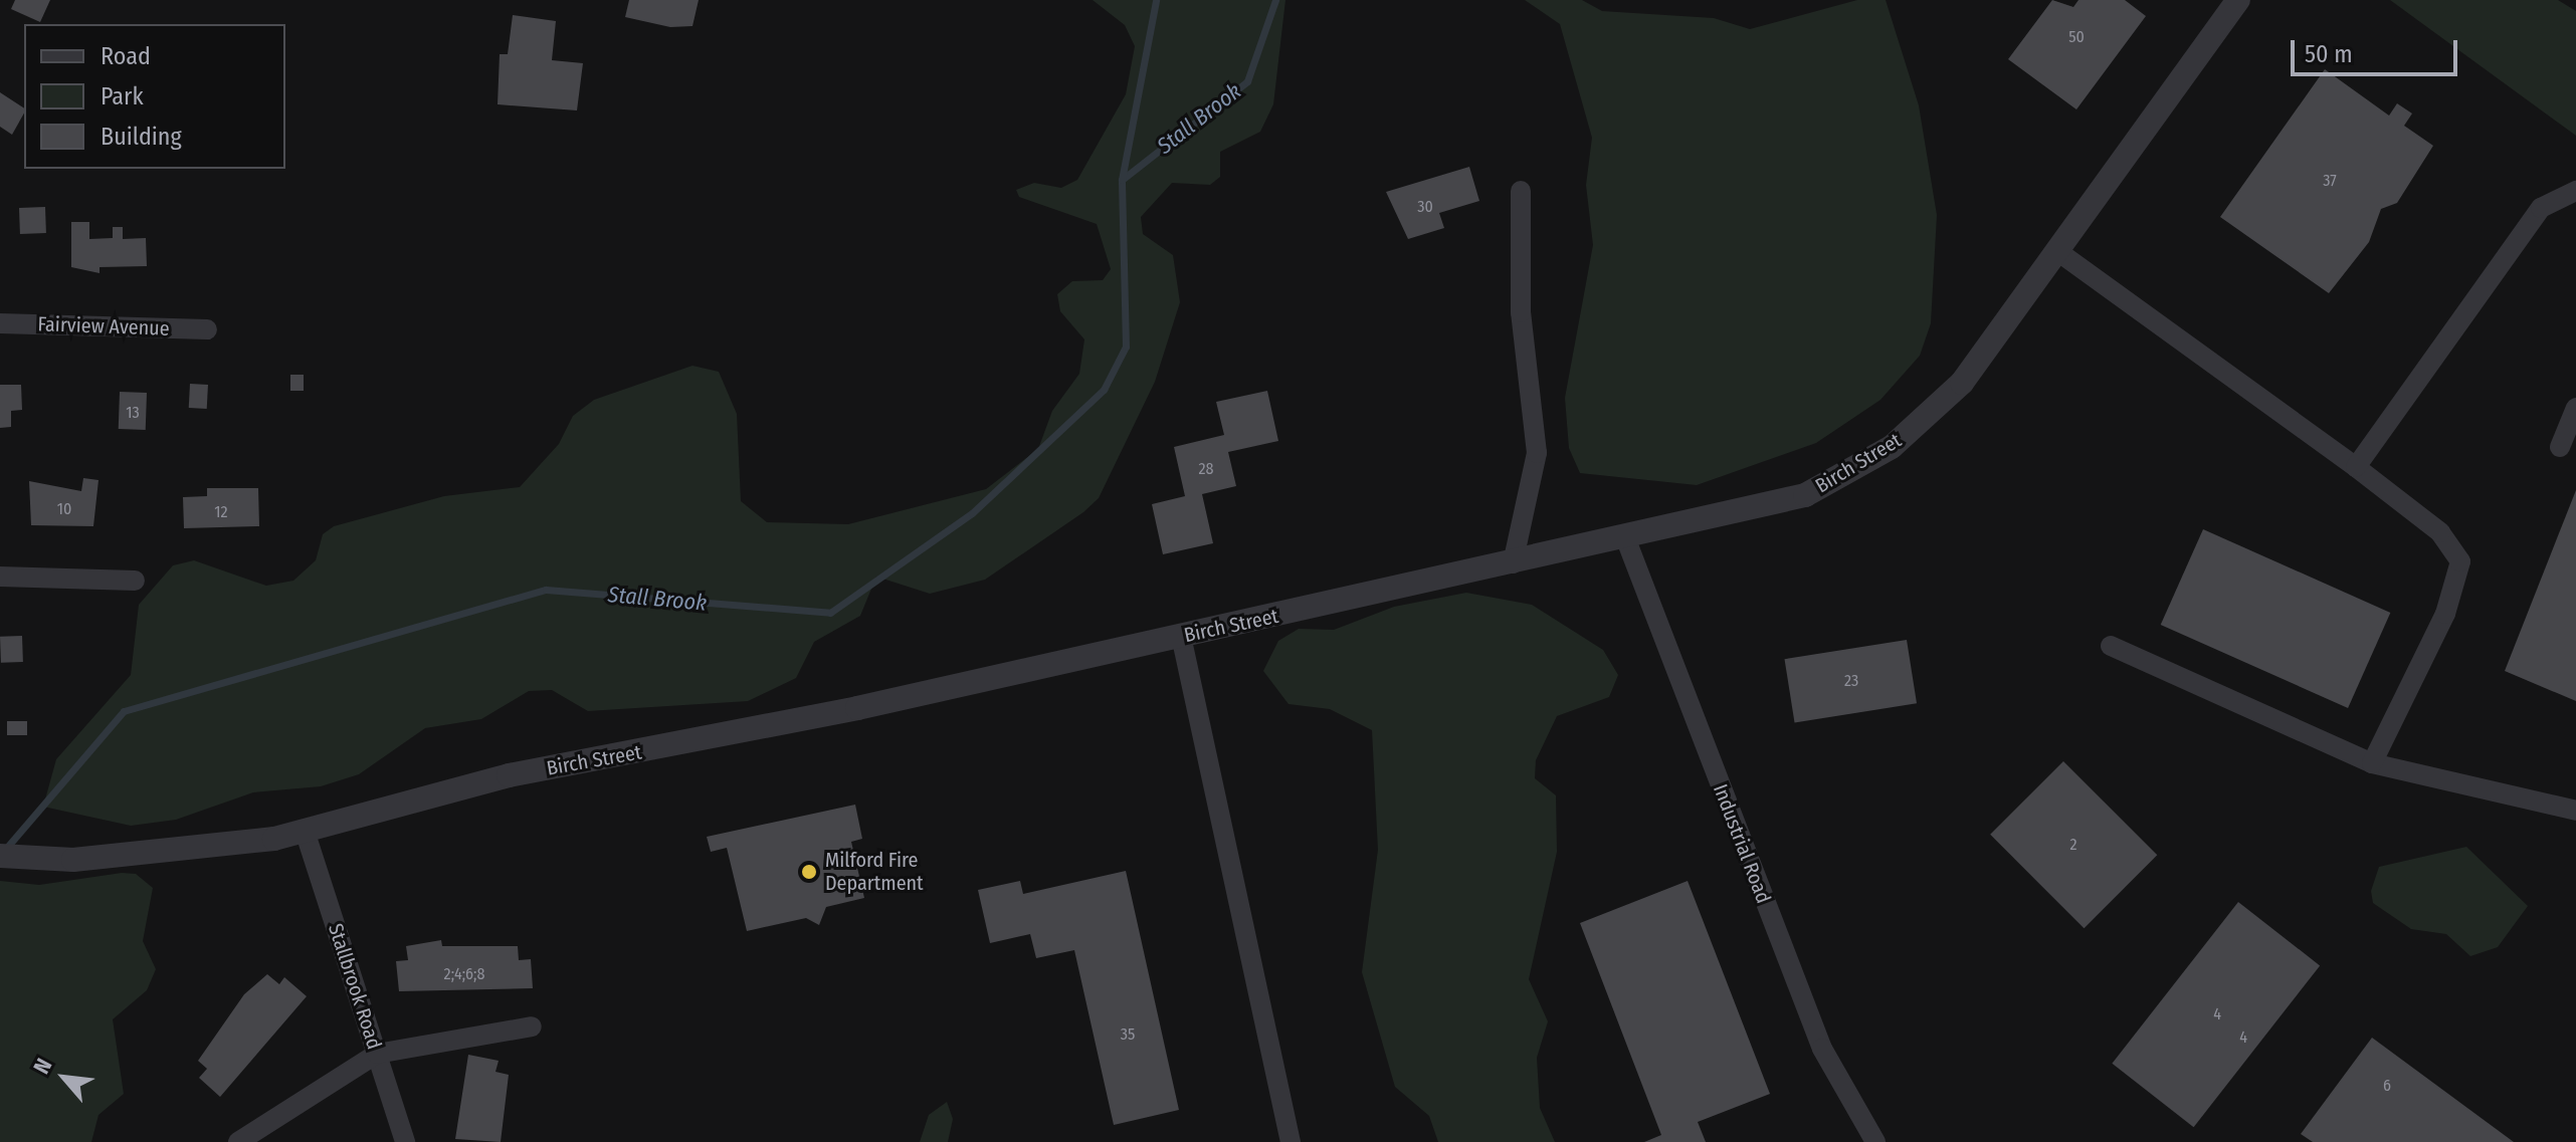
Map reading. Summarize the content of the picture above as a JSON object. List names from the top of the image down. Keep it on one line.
{"streets":{"street":["Fairview Avenue","Birch Street","Industrial Road","Stallbrook Road"]},"crossings":[["Birch Street","Industrial Road"],["Birch Street","Stallbrook Road"]],"water":["Stall Brook"],"places":["Milford Fire Department"],"house_numbers":["50","37","30","13","28","10","12","23","2","2;4;6;8","4","35","4","6"],"legend":["Road","Park","Building"],"scale_bar":"50 m","north":"top left"}
